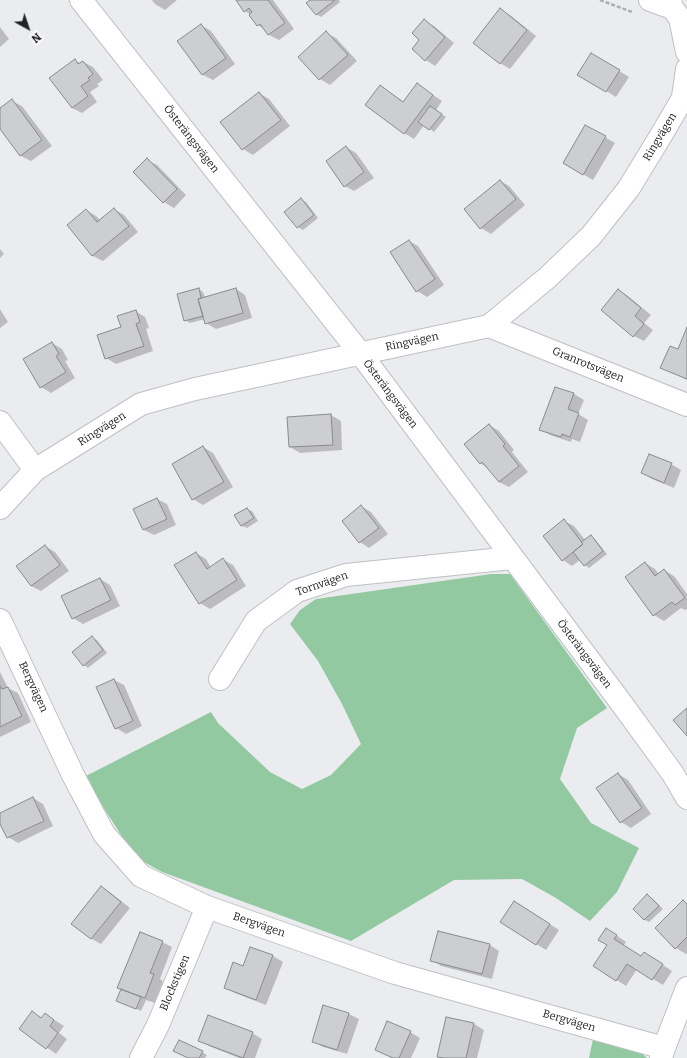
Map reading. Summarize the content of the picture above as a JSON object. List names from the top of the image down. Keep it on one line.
{"streets":{"street":["Ringvägen","Österängsvägen","Granrotsvägen","Tornvägen","Bergvägen","Blockstigen"]},"crossings":[["Ringvägen","Österängsvägen"],["Ringvägen","Granrotsvägen"],["Österängsvägen","Tornvägen"],["Bergvägen","Blockstigen"]],"north":"bottom right"}
